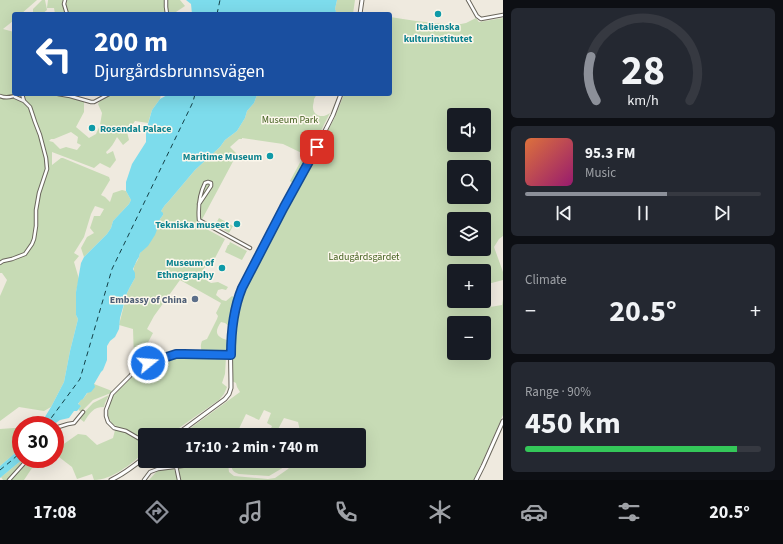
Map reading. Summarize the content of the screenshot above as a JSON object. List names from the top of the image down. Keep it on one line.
{"parks":["Museum Park","Ladugårdsgärdet"],"places":["Italienska kulturinstitutet","Rosendal Palace","Maritime Museum","Tekniska museet","Museum of Ethnography","Embassy of China"],"page":{"turn":["200 m","Djurgårdsbrunnsvägen"],"map_buttons":["+","−"],"song":["95.3 FM","Music"],"tile":["Climate",["Range · 90%","450 km"]],"heat":["−","20.5°","+"],"limit":"30","trip":"17:10 · 2 min · 740 m","tabs":["17:08","20.5°"],"gauge":["28","km/h"]}}
